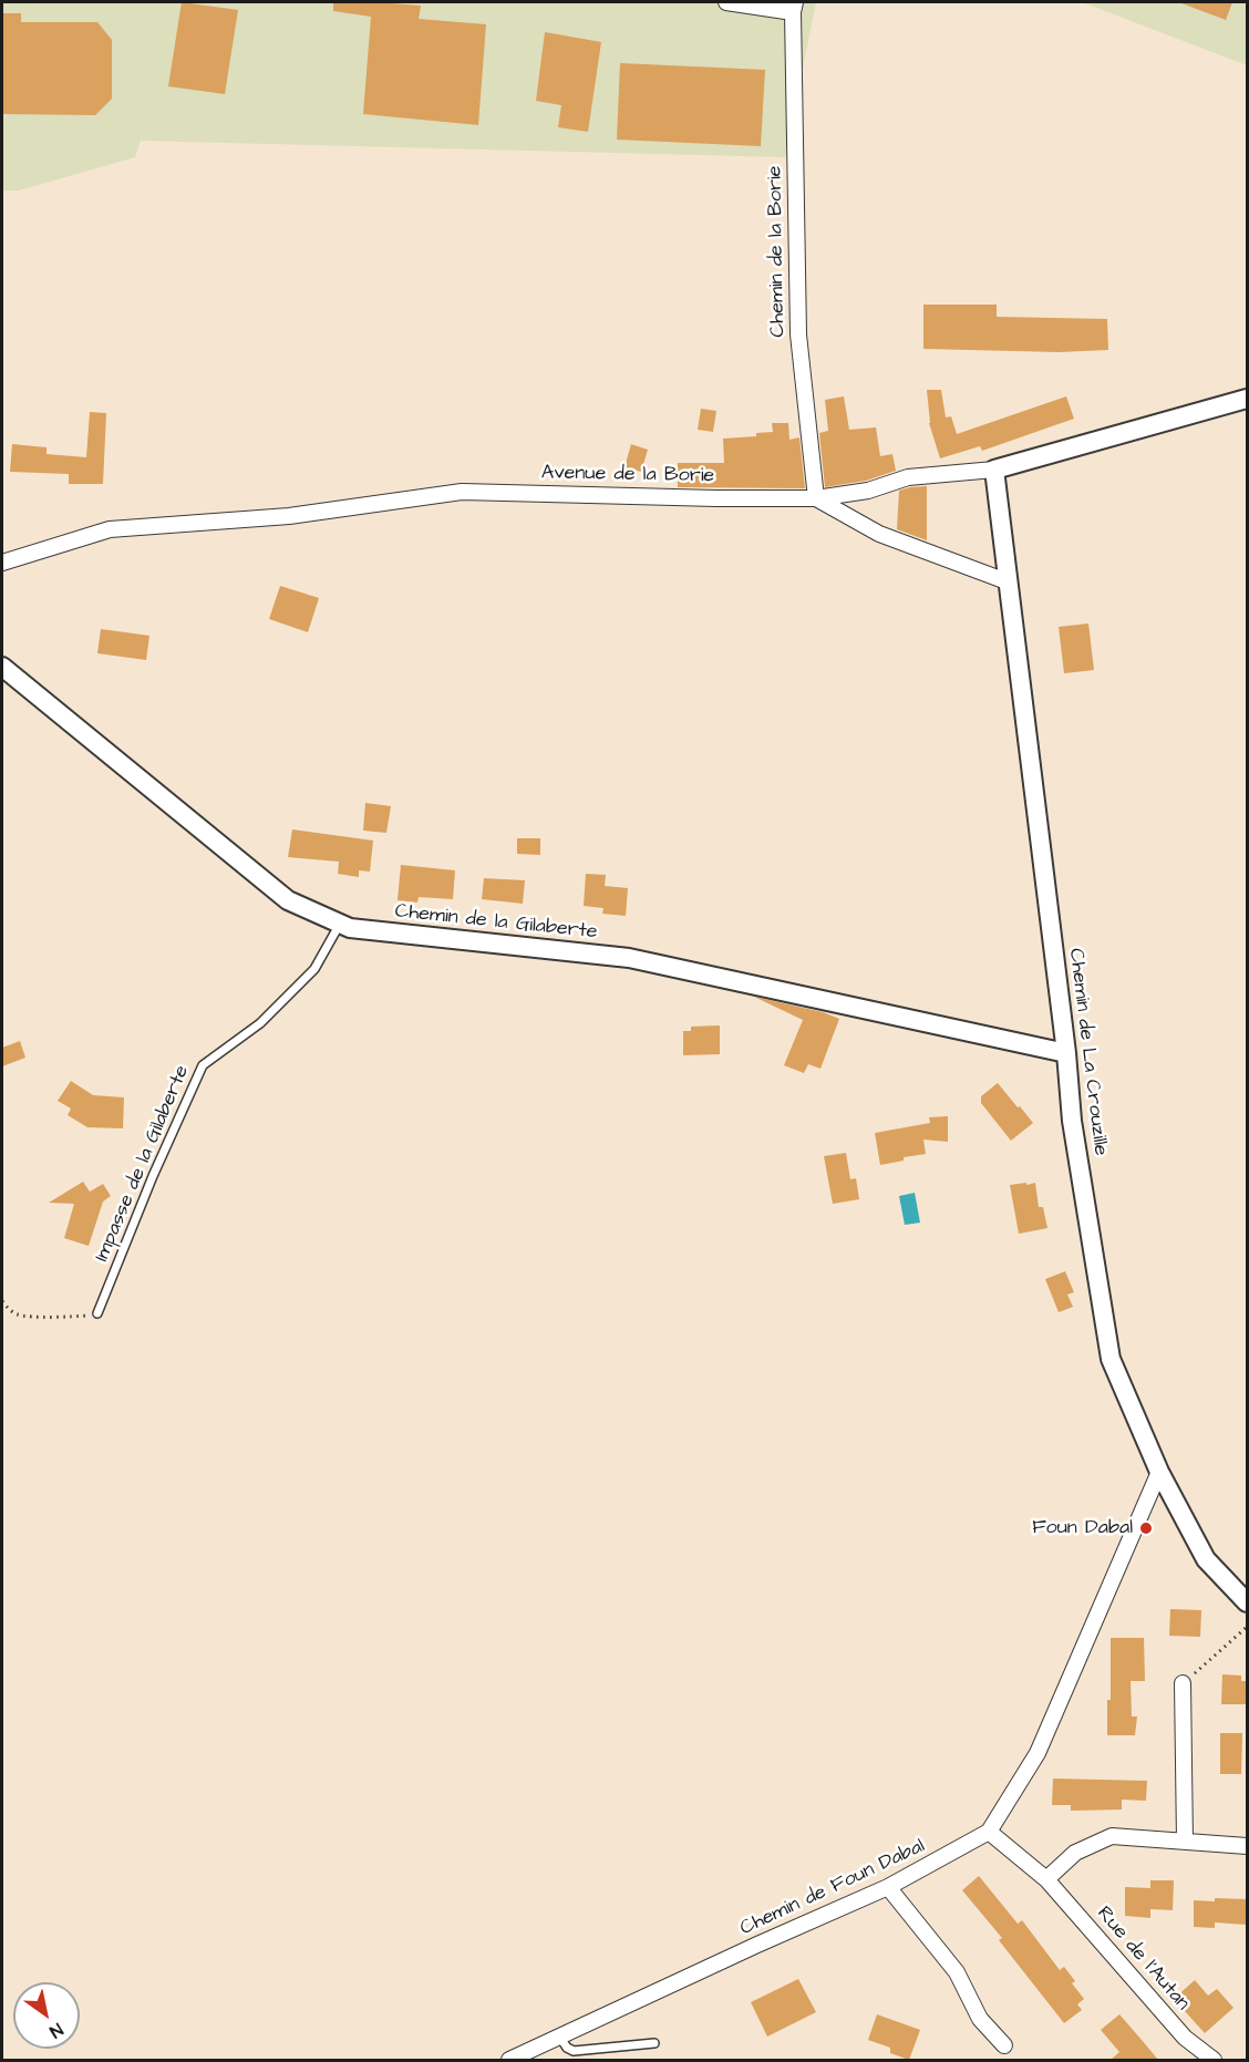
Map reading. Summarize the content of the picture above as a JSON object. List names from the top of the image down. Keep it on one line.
{"streets":{"street":["Chemin de la Borie","Avenue de la Borie","Chemin de la Gilaberte","Chemin de La Crouzille","Chemin de Foun Dabal","Rue de l'Autan"],"lane":["Impasse de la Gilaberte"]},"crossings":[["Chemin de la Borie","Avenue de la Borie"],["Avenue de la Borie","Chemin de La Crouzille"],["Chemin de la Gilaberte","Chemin de La Crouzille"],["Chemin de la Gilaberte","Impasse de la Gilaberte"],["Chemin de La Crouzille","Chemin de Foun Dabal"],["Chemin de Foun Dabal","Rue de l'Autan"]],"places":["Foun Dabal"],"north":"bottom right"}
